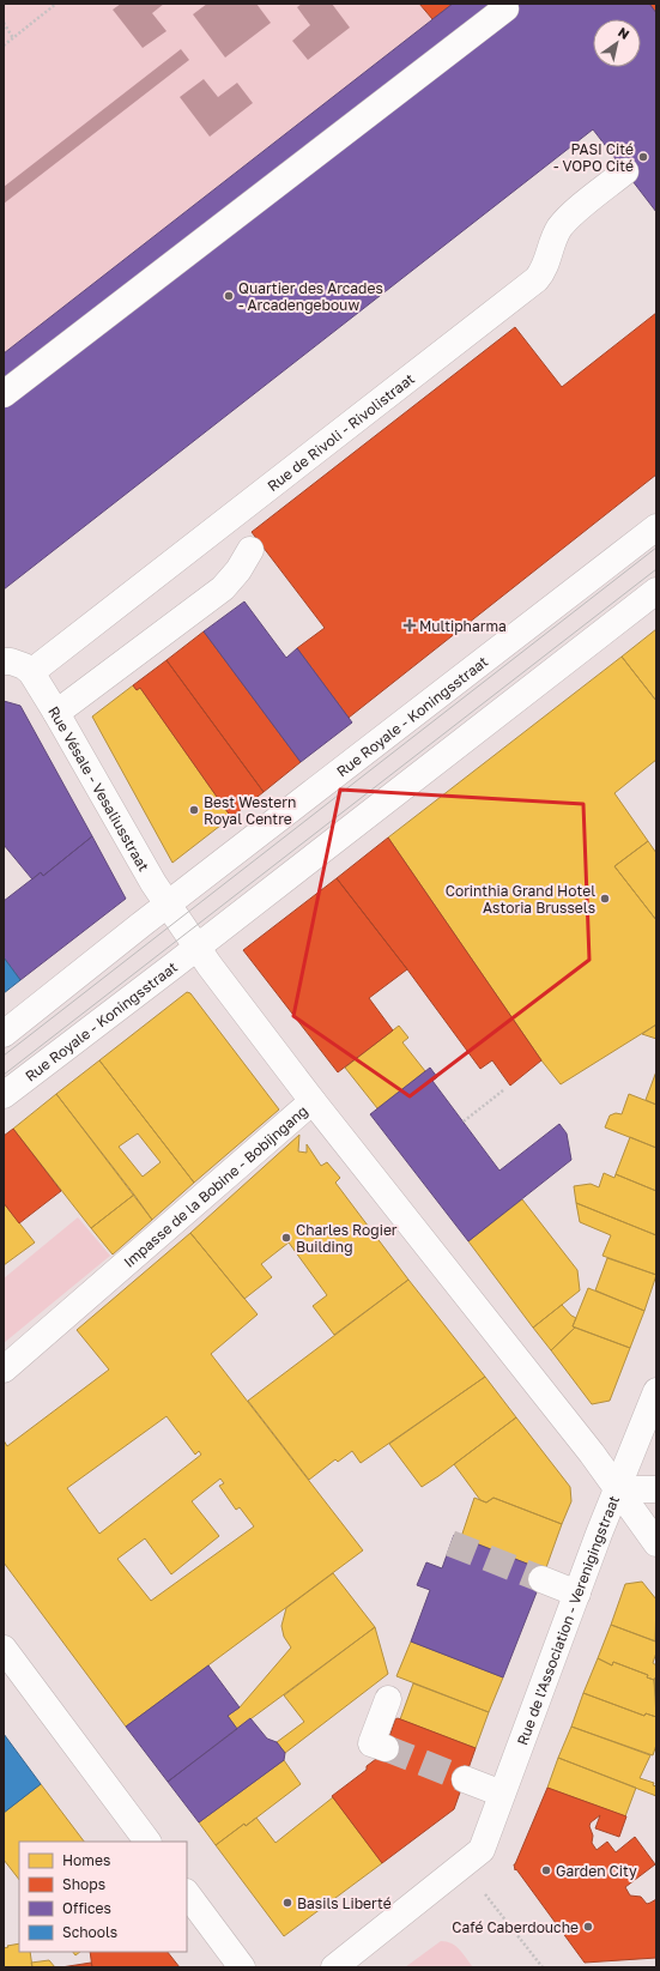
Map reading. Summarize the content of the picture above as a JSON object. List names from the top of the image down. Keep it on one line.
{"streets":{"street":["Rue de Rivoli - Rivolistraat","Rue Royale - Koningsstraat","Rue Vésale - Vesaliusstraat","Impasse de la Bobine - Bobijngang","Rue de l'Association - Verenigingstraat"]},"crossings":[["Rue de Rivoli - Rivolistraat","Rue Vésale - Vesaliusstraat"],["Rue Royale - Koningsstraat","Rue Vésale - Vesaliusstraat"]],"places":{"other":["PASI Cité - VOPO Cité","Quartier des Arcades - Arcadengebouw","Best Western Royal Centre","Corinthia Grand Hotel Astoria Brussels","Charles Rogier Building","Garden City","Basils Liberté","Café Caberdouche"],"health":["Multipharma"]},"legend":["Homes","Shops","Offices","Schools"],"north":"top right"}
